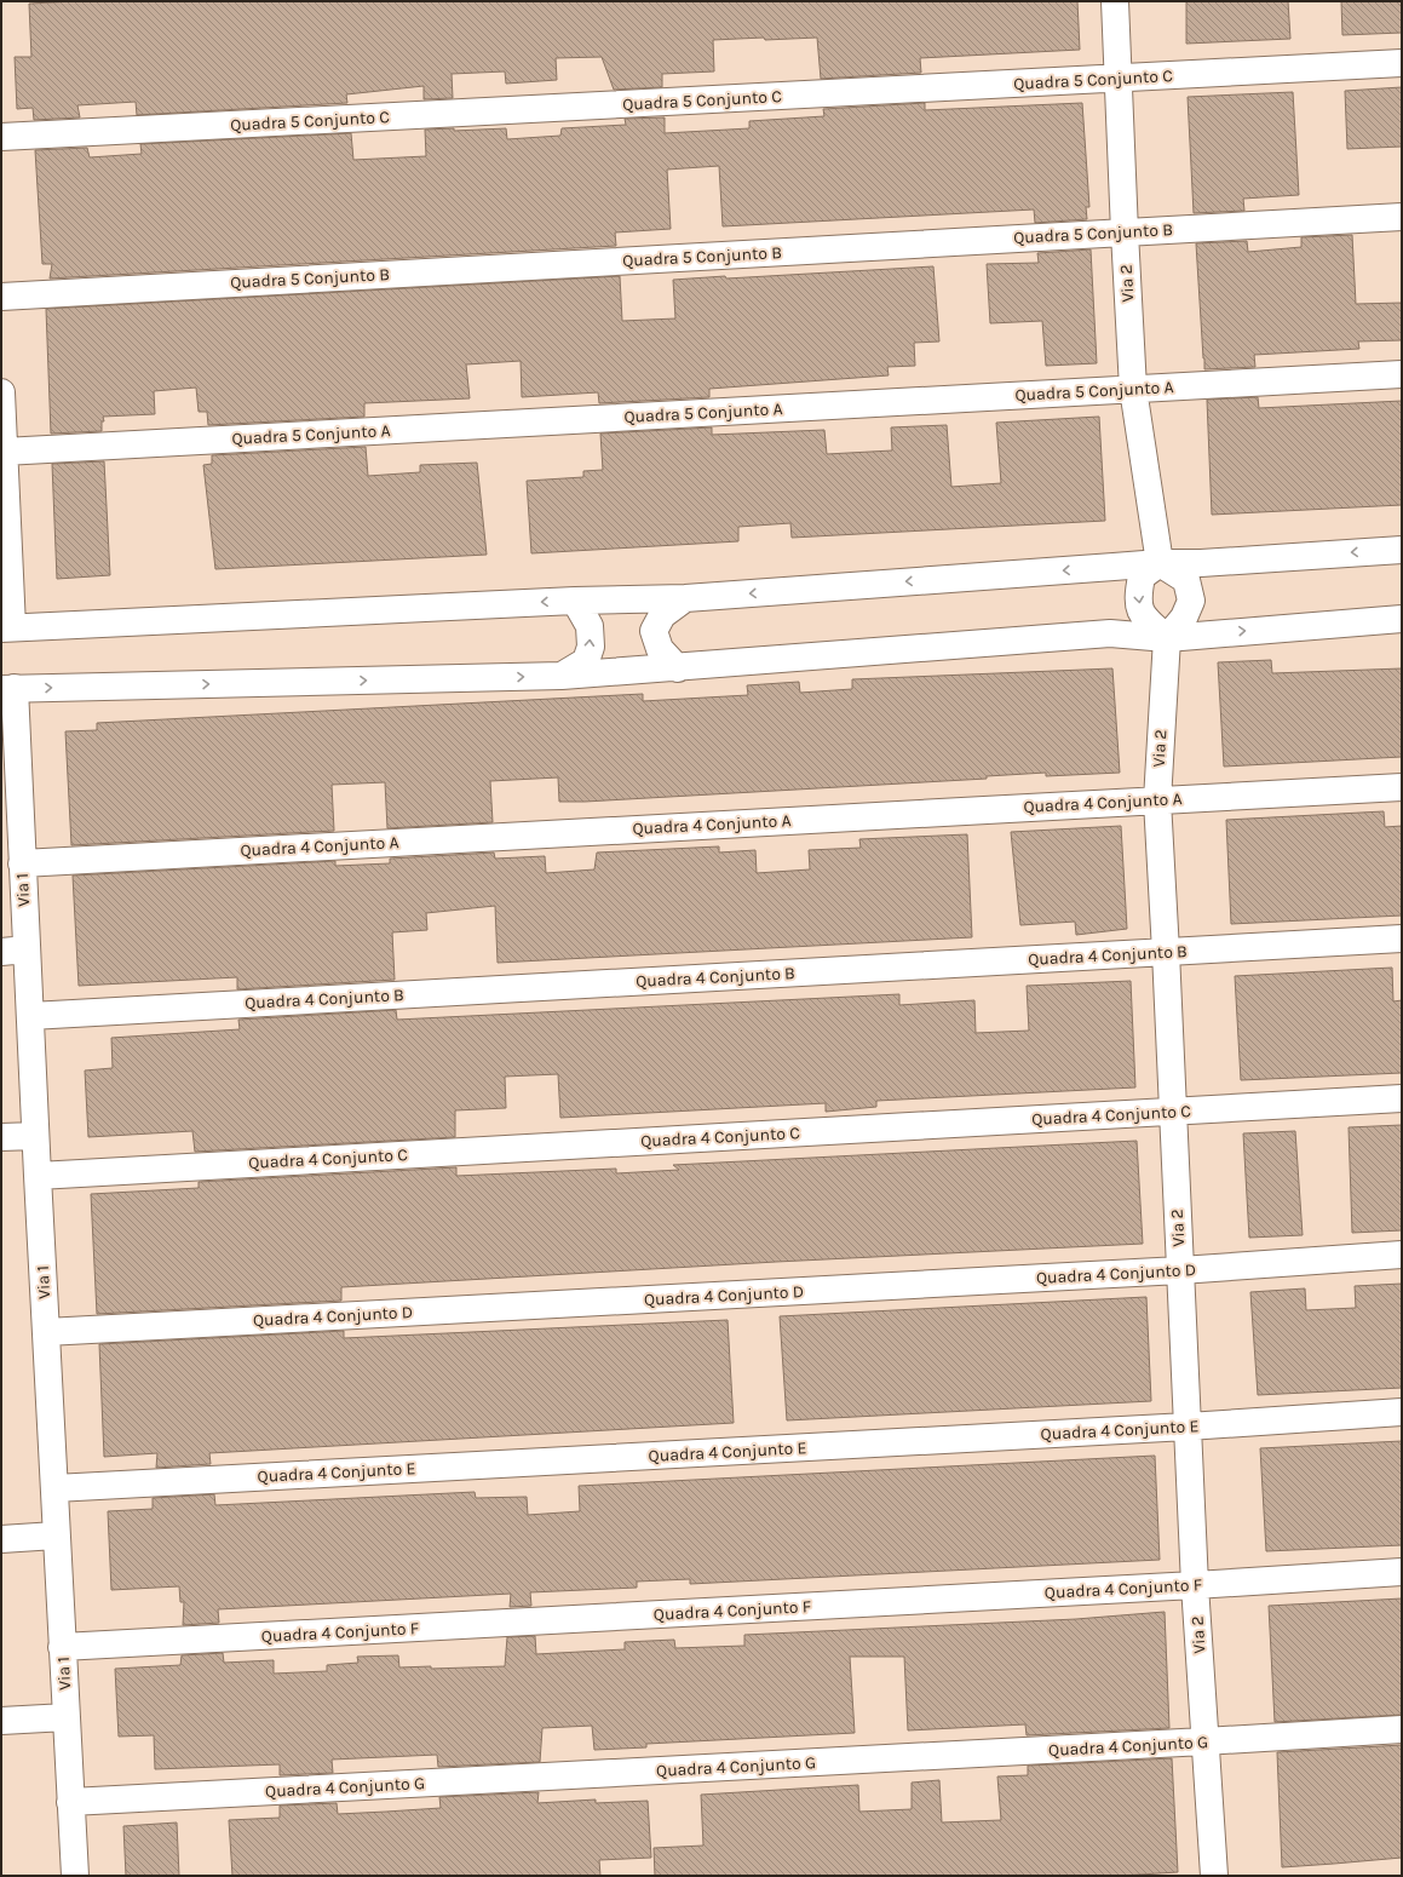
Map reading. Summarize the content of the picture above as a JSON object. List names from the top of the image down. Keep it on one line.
{"streets":{"street":["Quadra 5 Conjunto C","Quadra 5 Conjunto B","Via 2","Quadra 5 Conjunto A","Quadra 4 Conjunto A","Via 1","Quadra 4 Conjunto B","Quadra 4 Conjunto C","Quadra 4 Conjunto D","Quadra 4 Conjunto E","Quadra 4 Conjunto F","Quadra 4 Conjunto G"]},"crossings":[["Quadra 5 Conjunto C","Via 2"],["Quadra 5 Conjunto B","Via 2"],["Via 2","Quadra 5 Conjunto A"],["Via 2","Quadra 4 Conjunto A"],["Via 2","Quadra 4 Conjunto B"],["Via 2","Quadra 4 Conjunto C"],["Via 2","Quadra 4 Conjunto D"],["Via 2","Quadra 4 Conjunto E"],["Via 2","Quadra 4 Conjunto F"],["Via 2","Quadra 4 Conjunto G"],["Quadra 4 Conjunto A","Via 1"],["Via 1","Quadra 4 Conjunto B"],["Via 1","Quadra 4 Conjunto C"],["Via 1","Quadra 4 Conjunto D"],["Via 1","Quadra 4 Conjunto E"],["Via 1","Quadra 4 Conjunto F"],["Via 1","Quadra 4 Conjunto G"]]}
